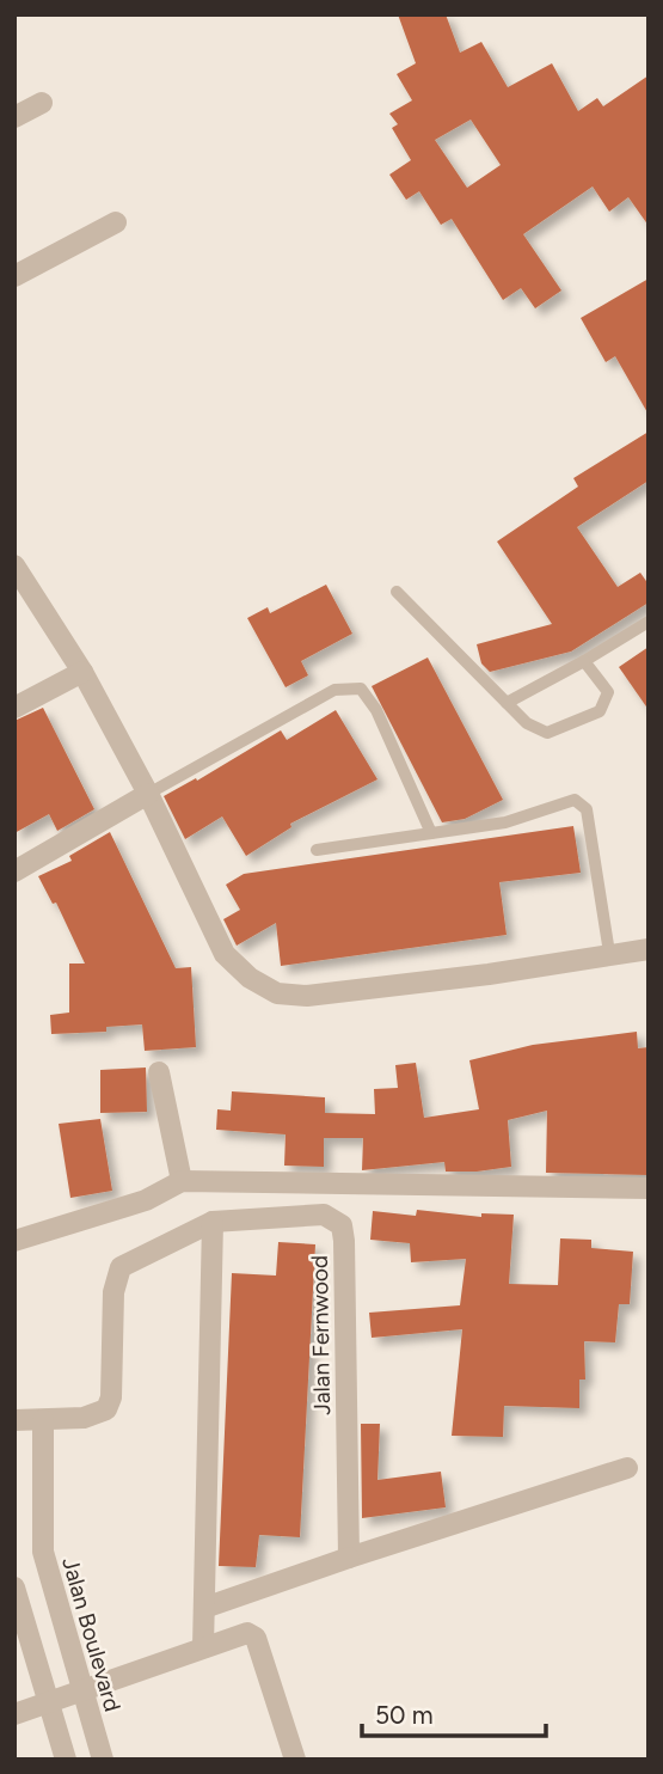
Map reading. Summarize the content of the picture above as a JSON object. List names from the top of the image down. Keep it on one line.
{"streets":{"street":["Jalan Fernwood","Jalan Boulevard"]},"scale_bar":"50 m"}
